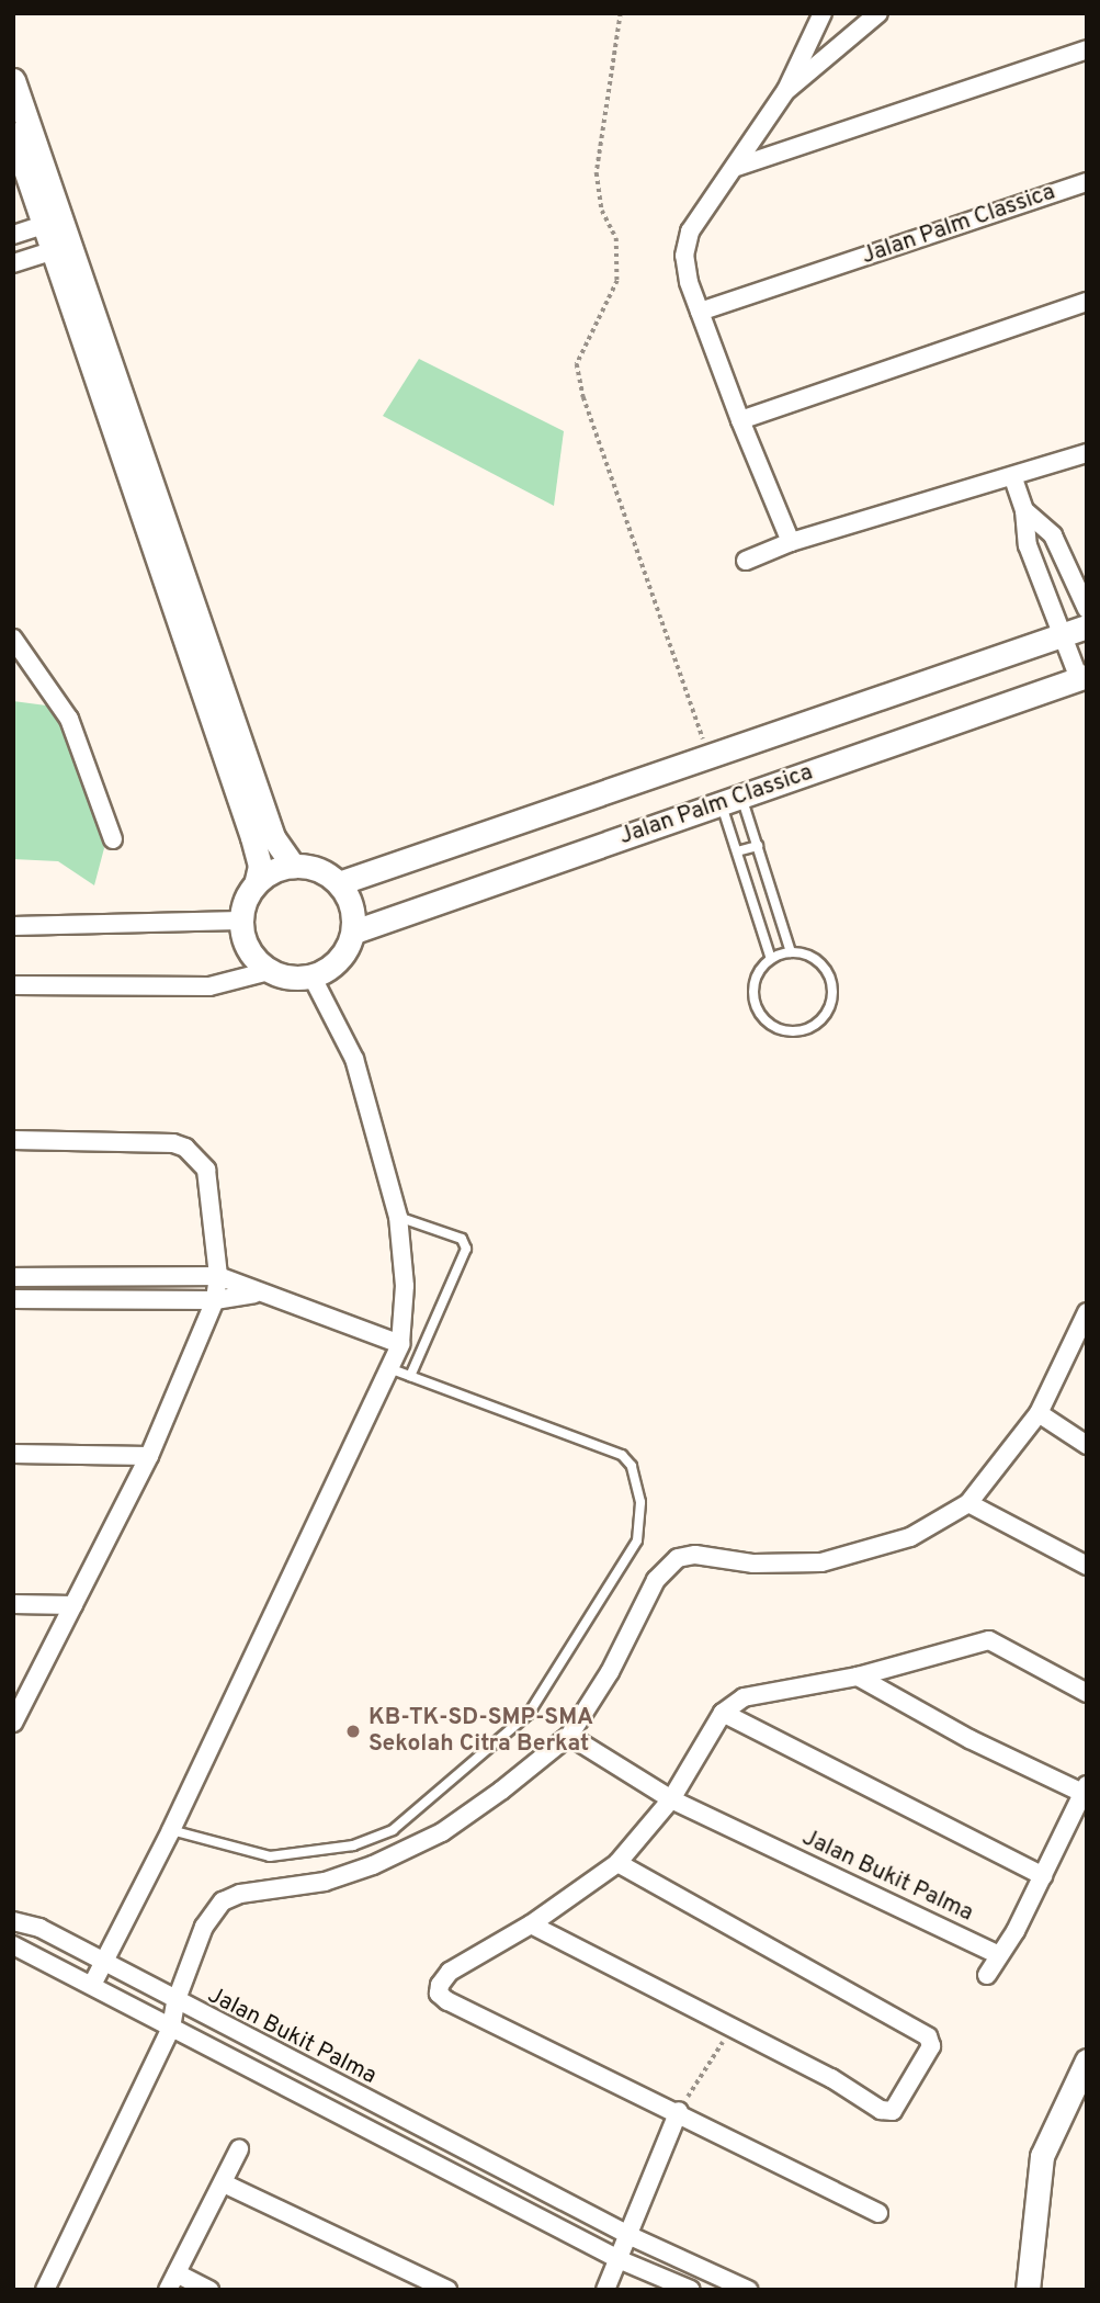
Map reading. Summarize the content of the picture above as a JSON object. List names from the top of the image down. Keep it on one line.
{"streets":{"street":["Jalan Palm Classica","Jalan Bukit Palma"]},"places":["KB-TK-SD-SMP-SMA Sekolah Citra Berkat"]}
